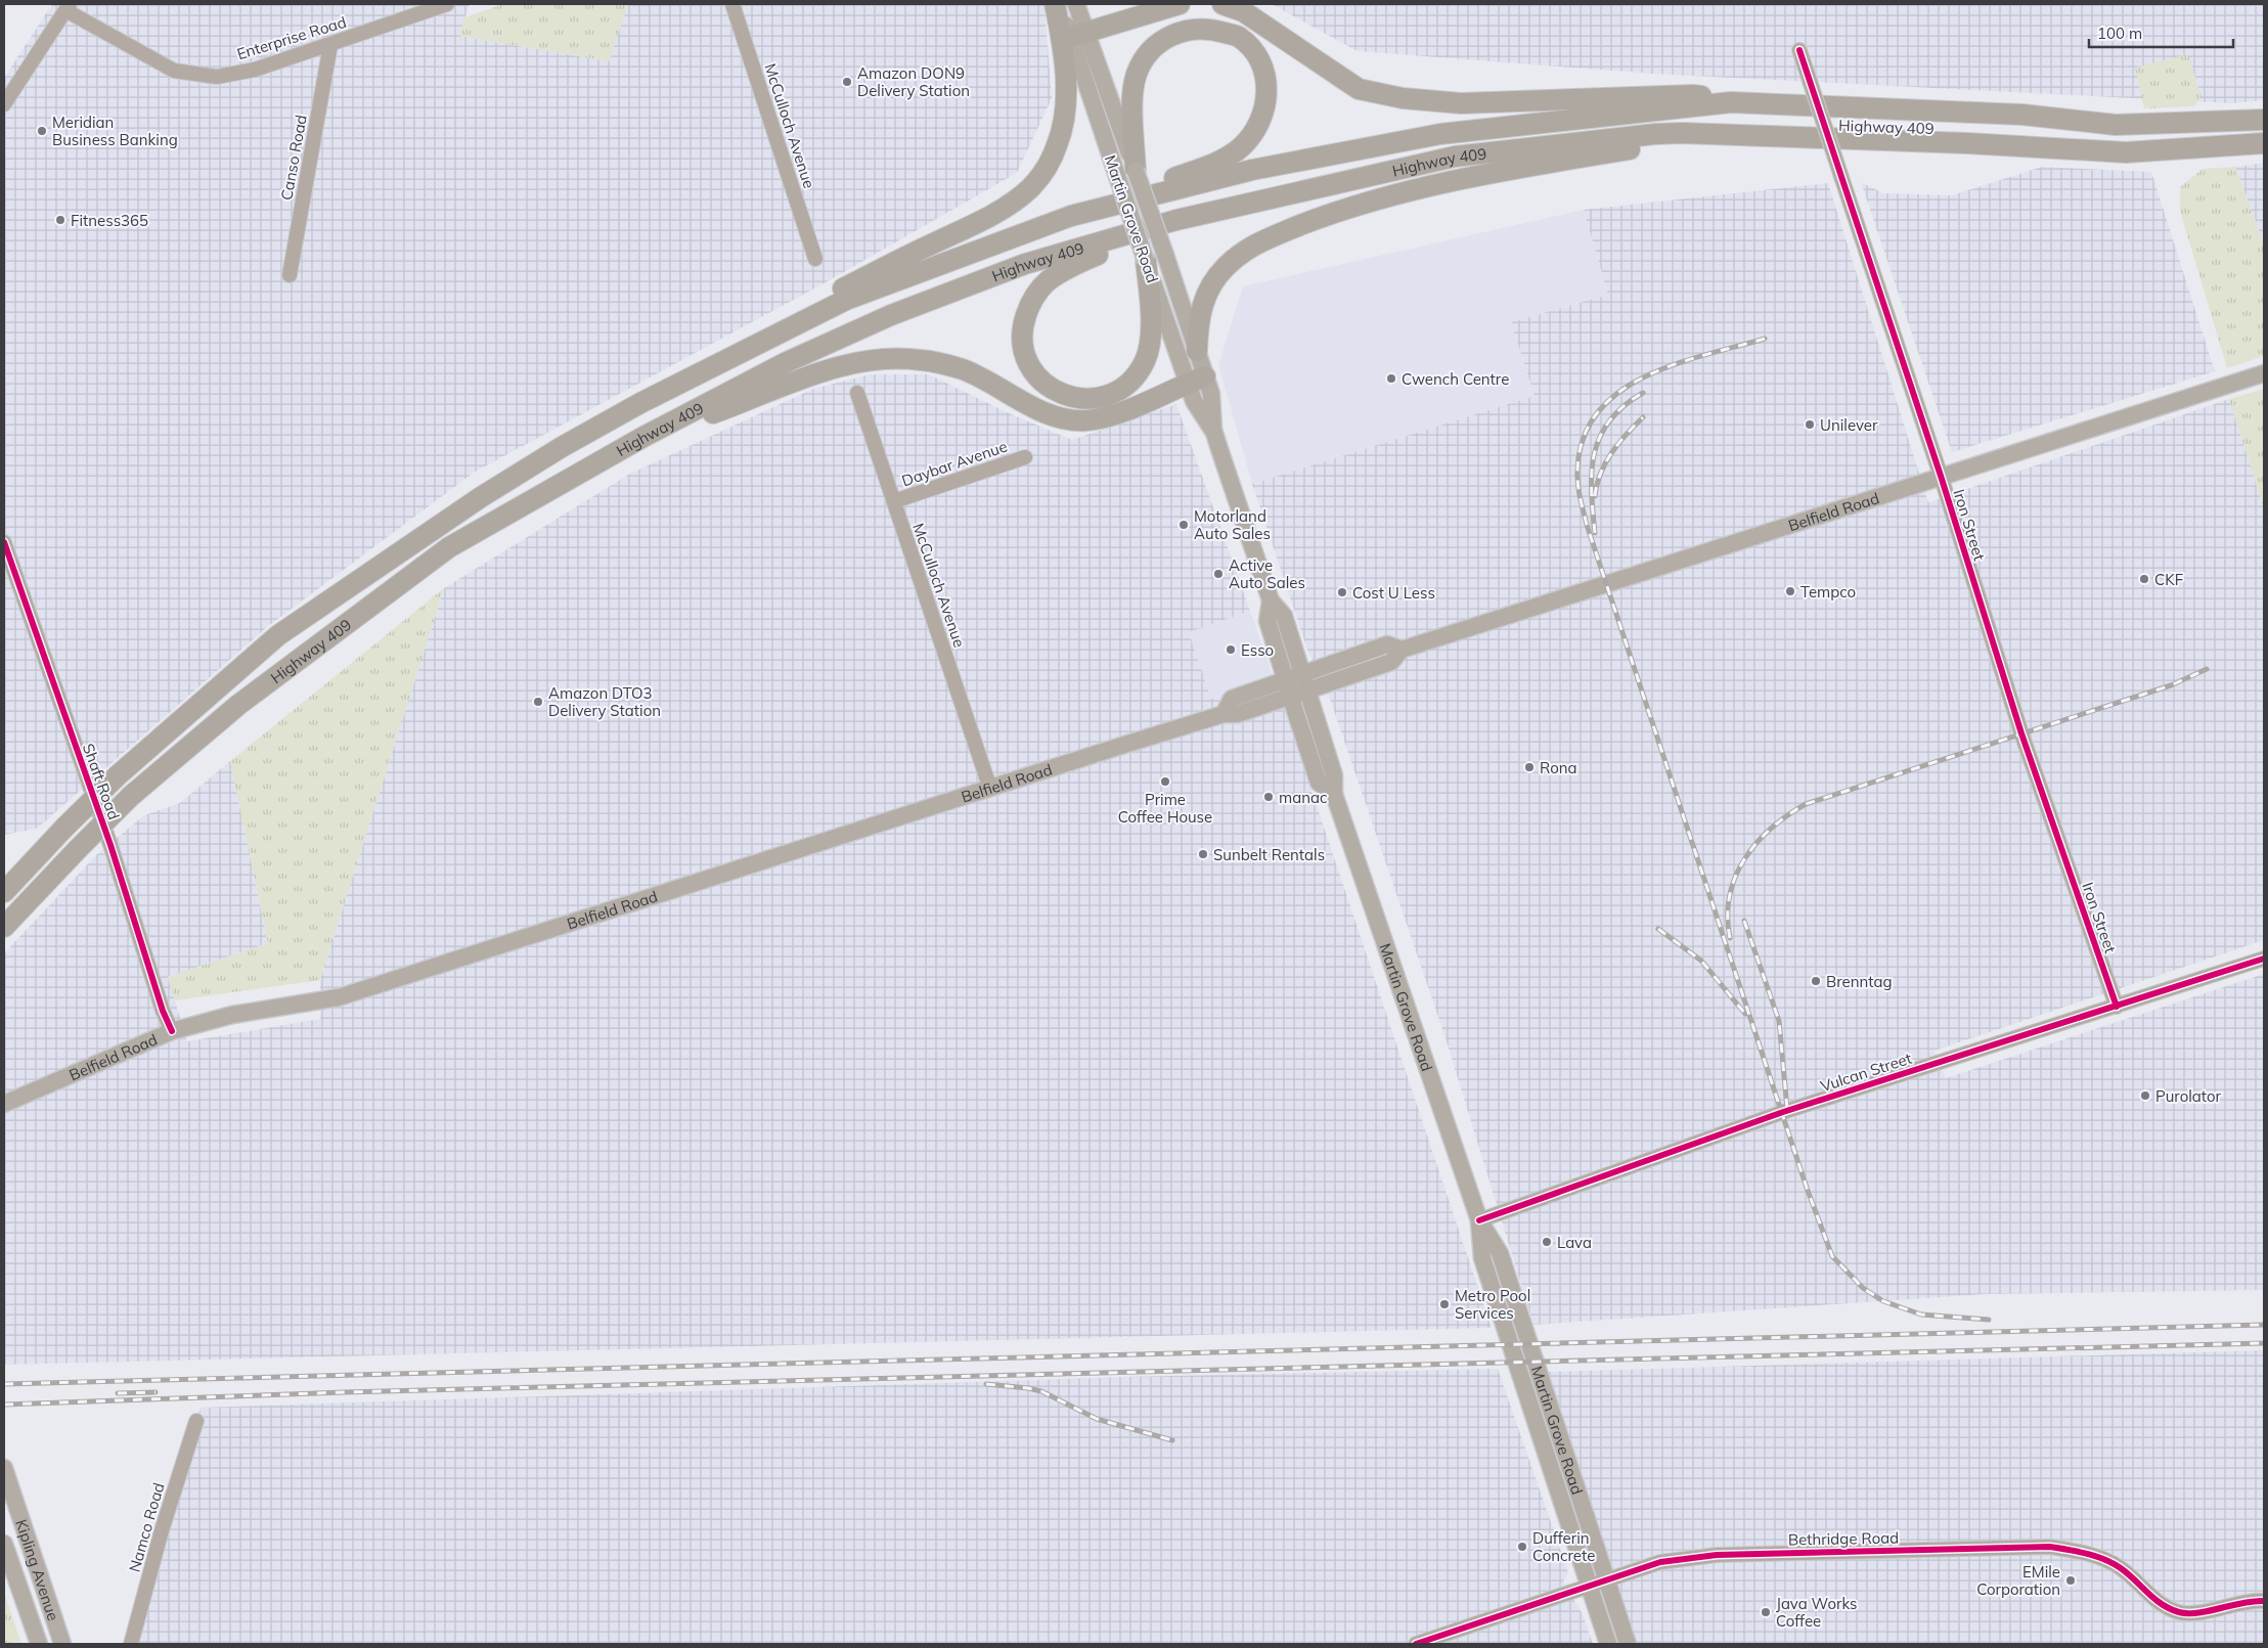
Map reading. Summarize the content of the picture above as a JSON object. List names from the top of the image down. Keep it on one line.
{"streets":{"highway":["Highway 409"],"main road":["Martin Grove Road","Belfield Road","Kipling Avenue"],"street":["Enterprise Road","McCulloch Avenue","Canso Road","Daybar Avenue","Iron Street","Shaft Road","Vulcan Street","Namco Road","Bethridge Road"]},"crossings":[["Enterprise Road","Canso Road"],["McCulloch Avenue","Daybar Avenue"],["McCulloch Avenue","Belfield Road"],["Martin Grove Road","Belfield Road"],["Martin Grove Road","Vulcan Street"],["Martin Grove Road","Bethridge Road"],["Belfield Road","Iron Street"],["Belfield Road","Shaft Road"],["Iron Street","Vulcan Street"]],"places":["Amazon DON9 Delivery Station","Meridian Business Banking","Fitness365","Cwench Centre","Unilever","Motorland Auto Sales","Active Auto Sales","CKF","Tempco","Cost U Less","Esso","Amazon DTO3 Delivery Station","Rona","Prime Coffee House","manac","Sunbelt Rentals","Brenntag","Purolator","Lava","Metro Pool Services","Dufferin Concrete","EMile Corporation","Java Works Coffee"],"scale_bar":"100 m"}
